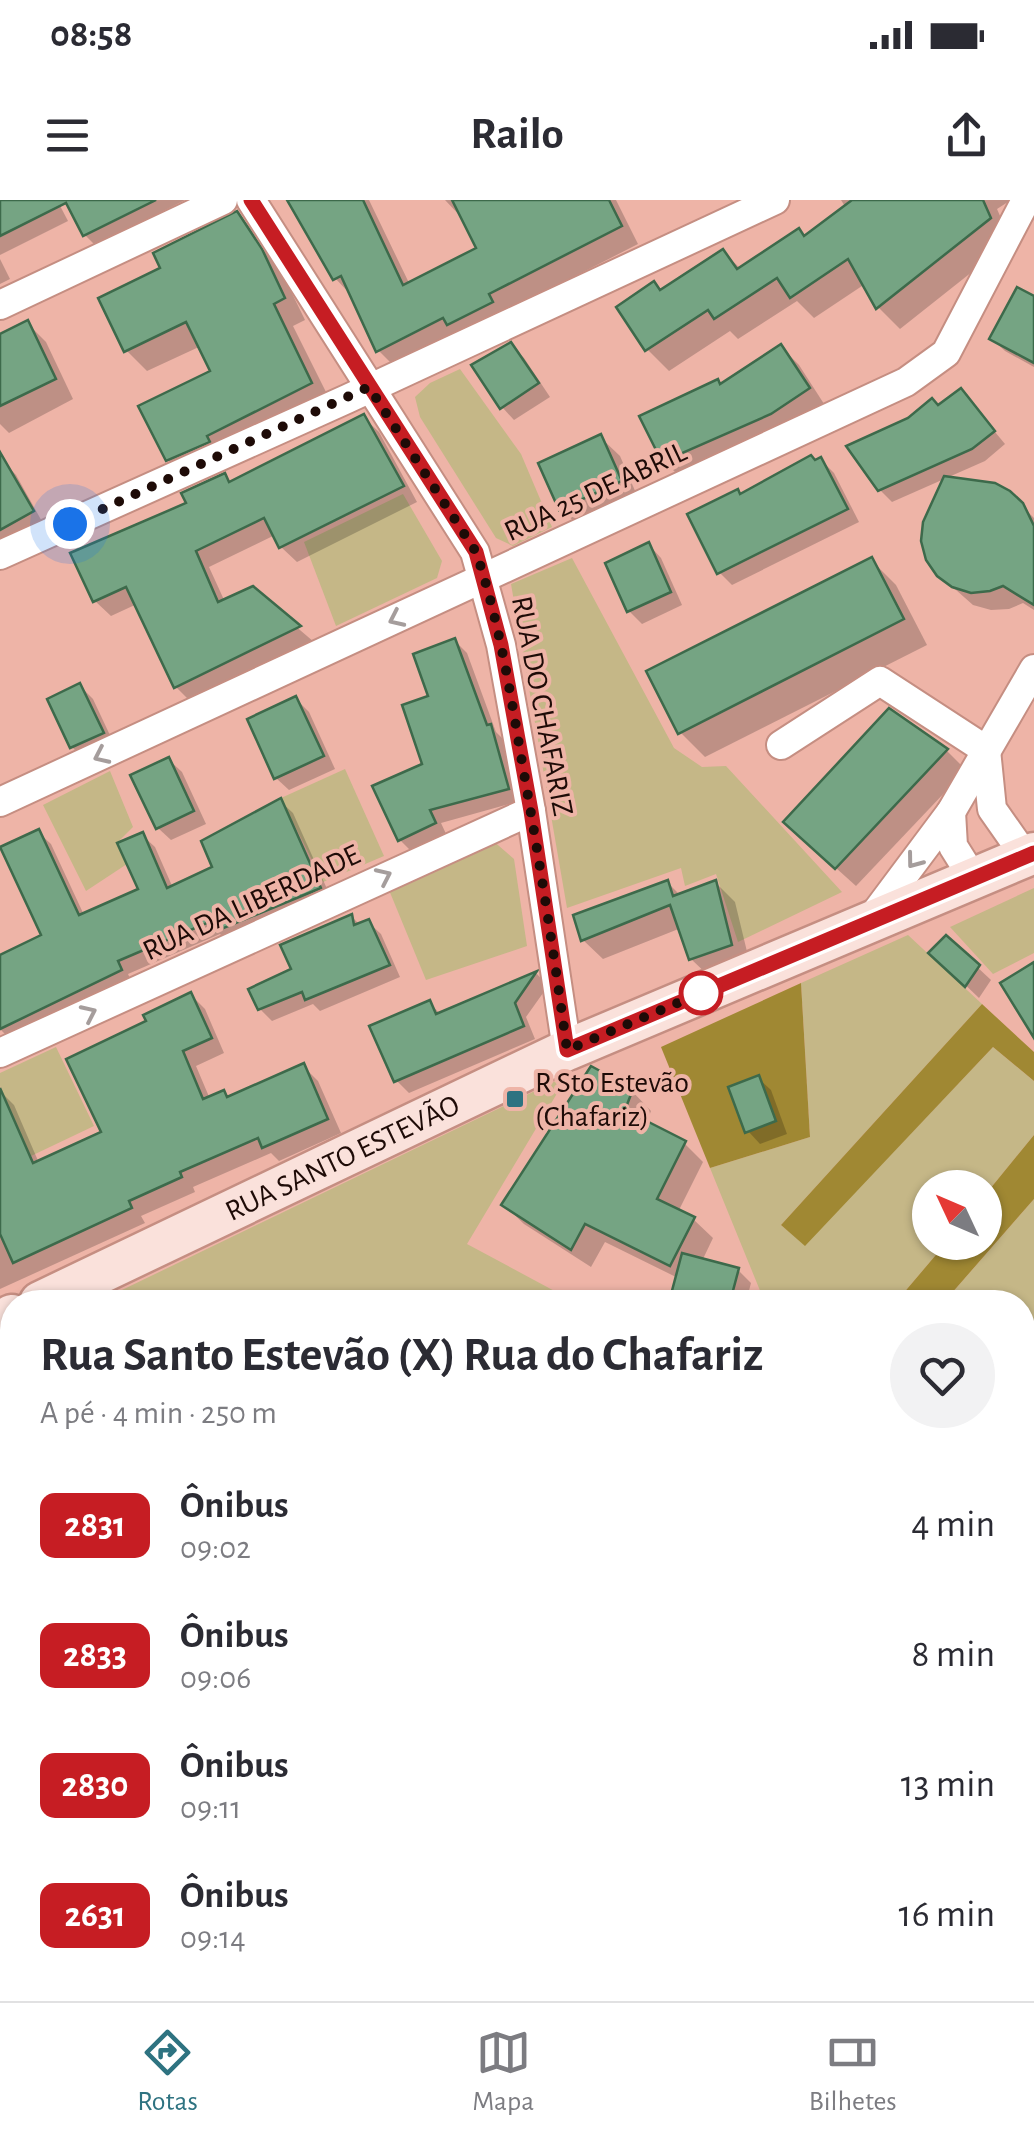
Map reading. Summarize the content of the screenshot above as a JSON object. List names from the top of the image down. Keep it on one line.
{"streets":{"street":["RUA 25 DE ABRIL","RUA DO CHAFARIZ","RUA DA LIBERDADE","RUA SANTO ESTEVÃO"]},"crossings":[["RUA 25 DE ABRIL","RUA DO CHAFARIZ"],["RUA DO CHAFARIZ","RUA DA LIBERDADE"],["RUA DO CHAFARIZ","RUA SANTO ESTEVÃO"]],"one_way":["RUA DA LIBERDADE"],"places":{"transit":["R Sto Estevão (Chafariz)"]},"lines":["bus line 2831"],"north":"top left","page":{"status":"08:58","header":"Railo","heading":["Rua Santo Estevão (X) Rua do Chafariz","A pé · 4 min · 250 m"],"list":[{"mark":"2831","name":"Ônibus","note":"09:02","value":"4 min"},{"mark":"2833","name":"Ônibus","note":"09:06","value":"8 min"},{"mark":"2830","name":"Ônibus","note":"09:11","value":"13 min"},{"mark":"2631","name":"Ônibus","note":"09:14","value":"16 min"}],"tabs":["Rotas","Mapa","Bilhetes"]}}
